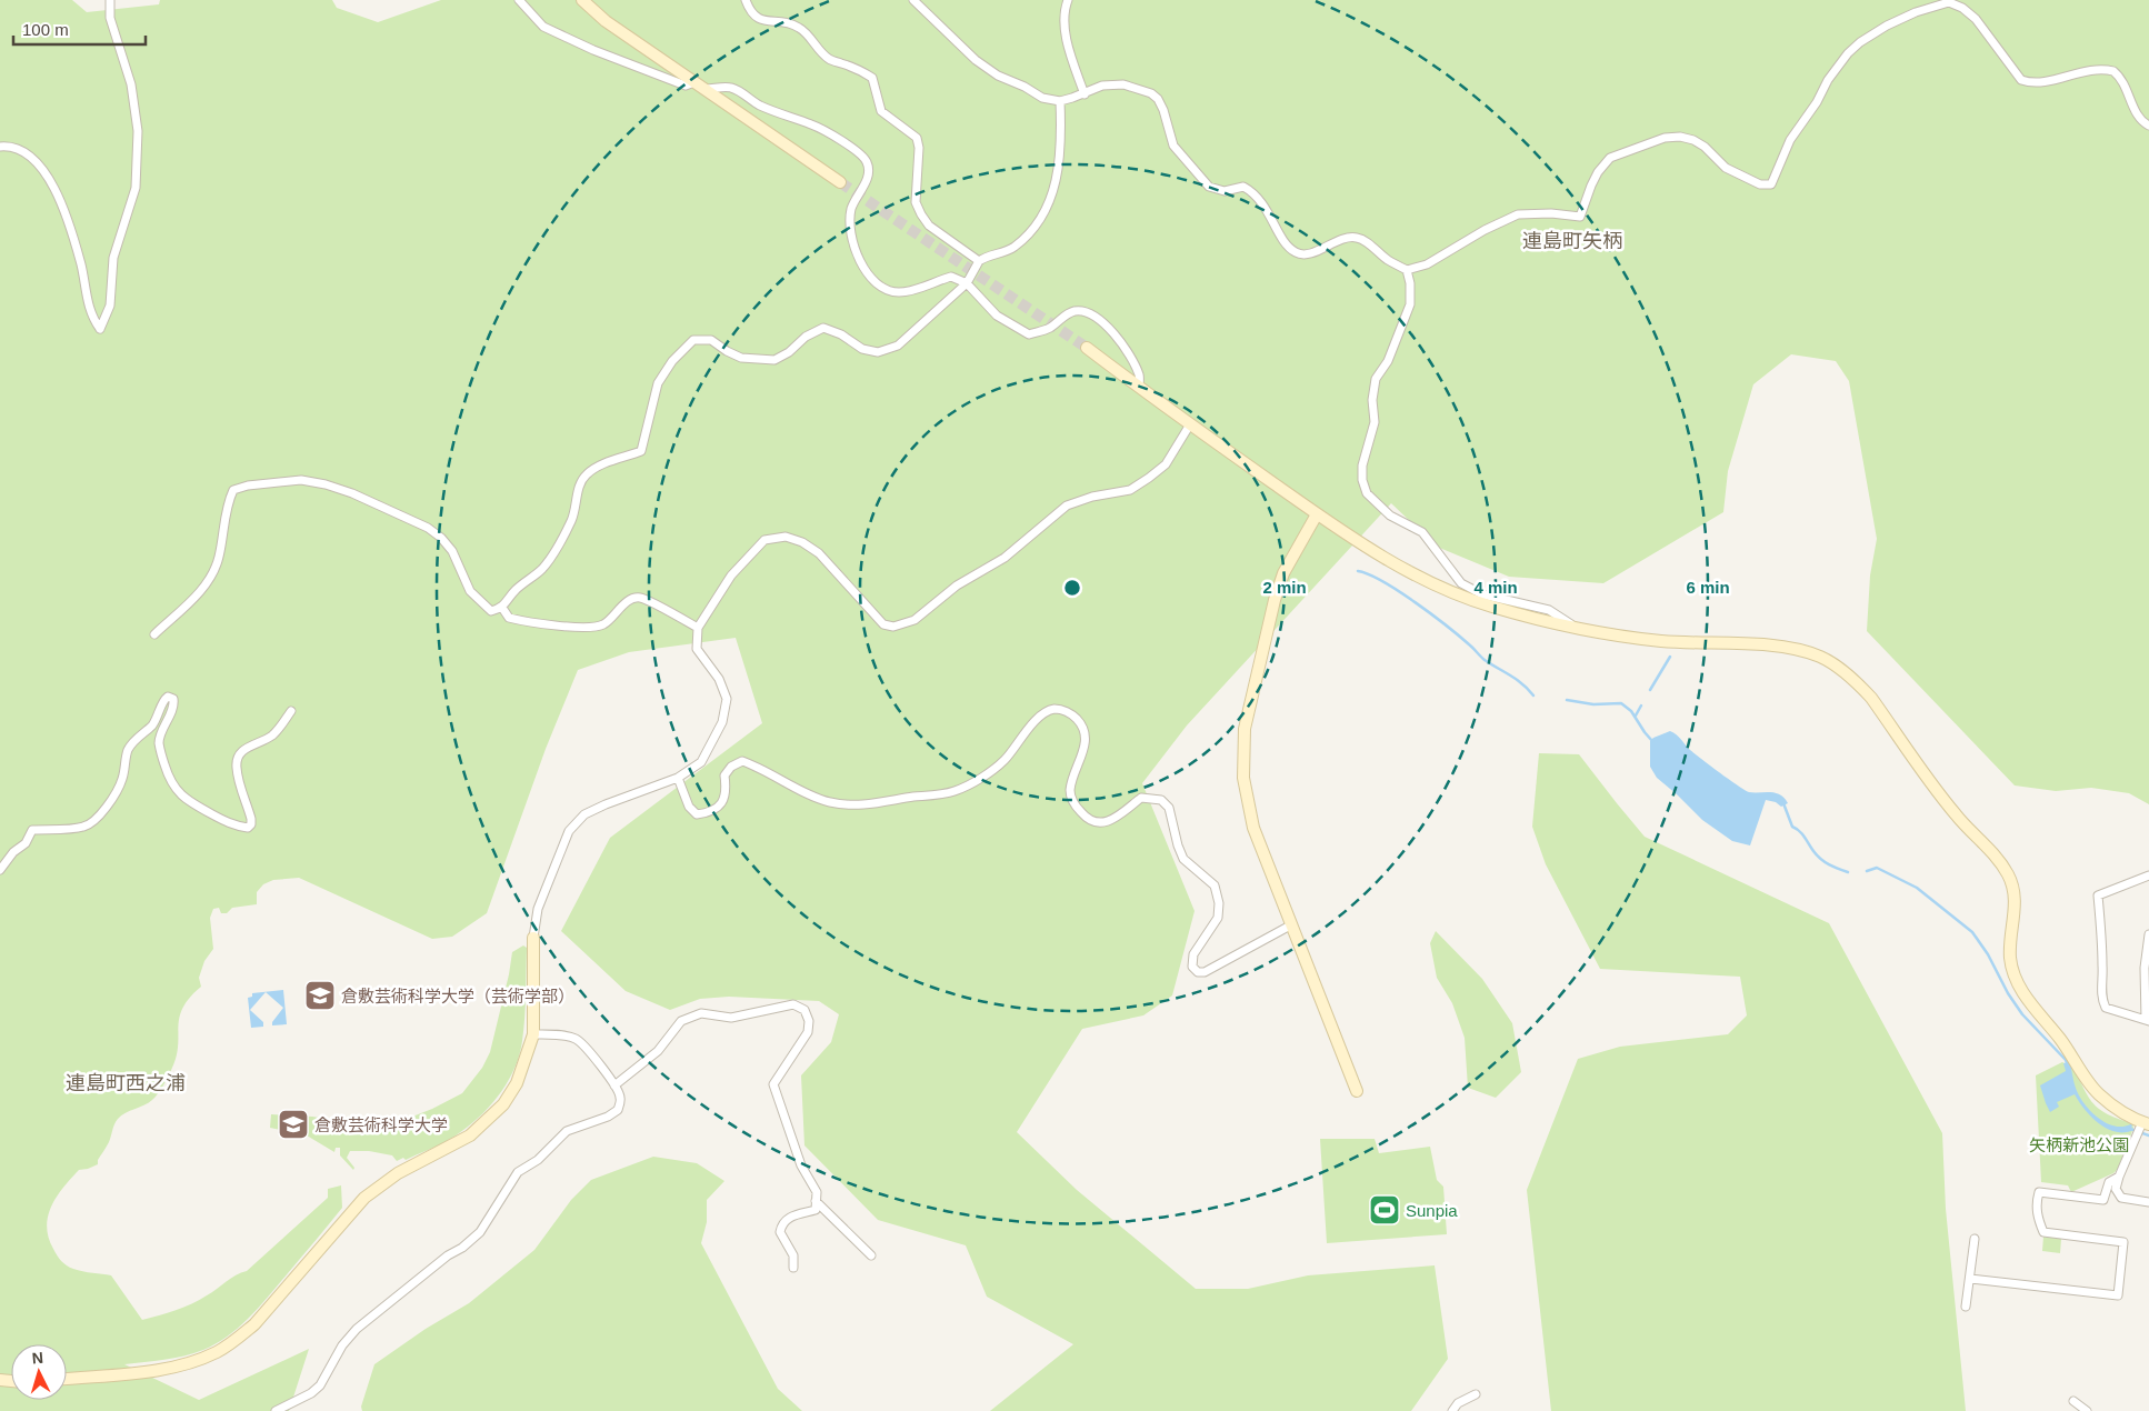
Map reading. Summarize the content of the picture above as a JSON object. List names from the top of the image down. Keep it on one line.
{"districts":["連島町矢柄","連島町西之浦"],"parks":["矢柄新池公園"],"places":{"school or university":["倉敷芸術科学大学（芸術学部）","倉敷芸術科学大学"],"sports":["Sunpia"]},"scale_bar":"100 m","north":"top","rings":["2 min","4 min","6 min"]}
